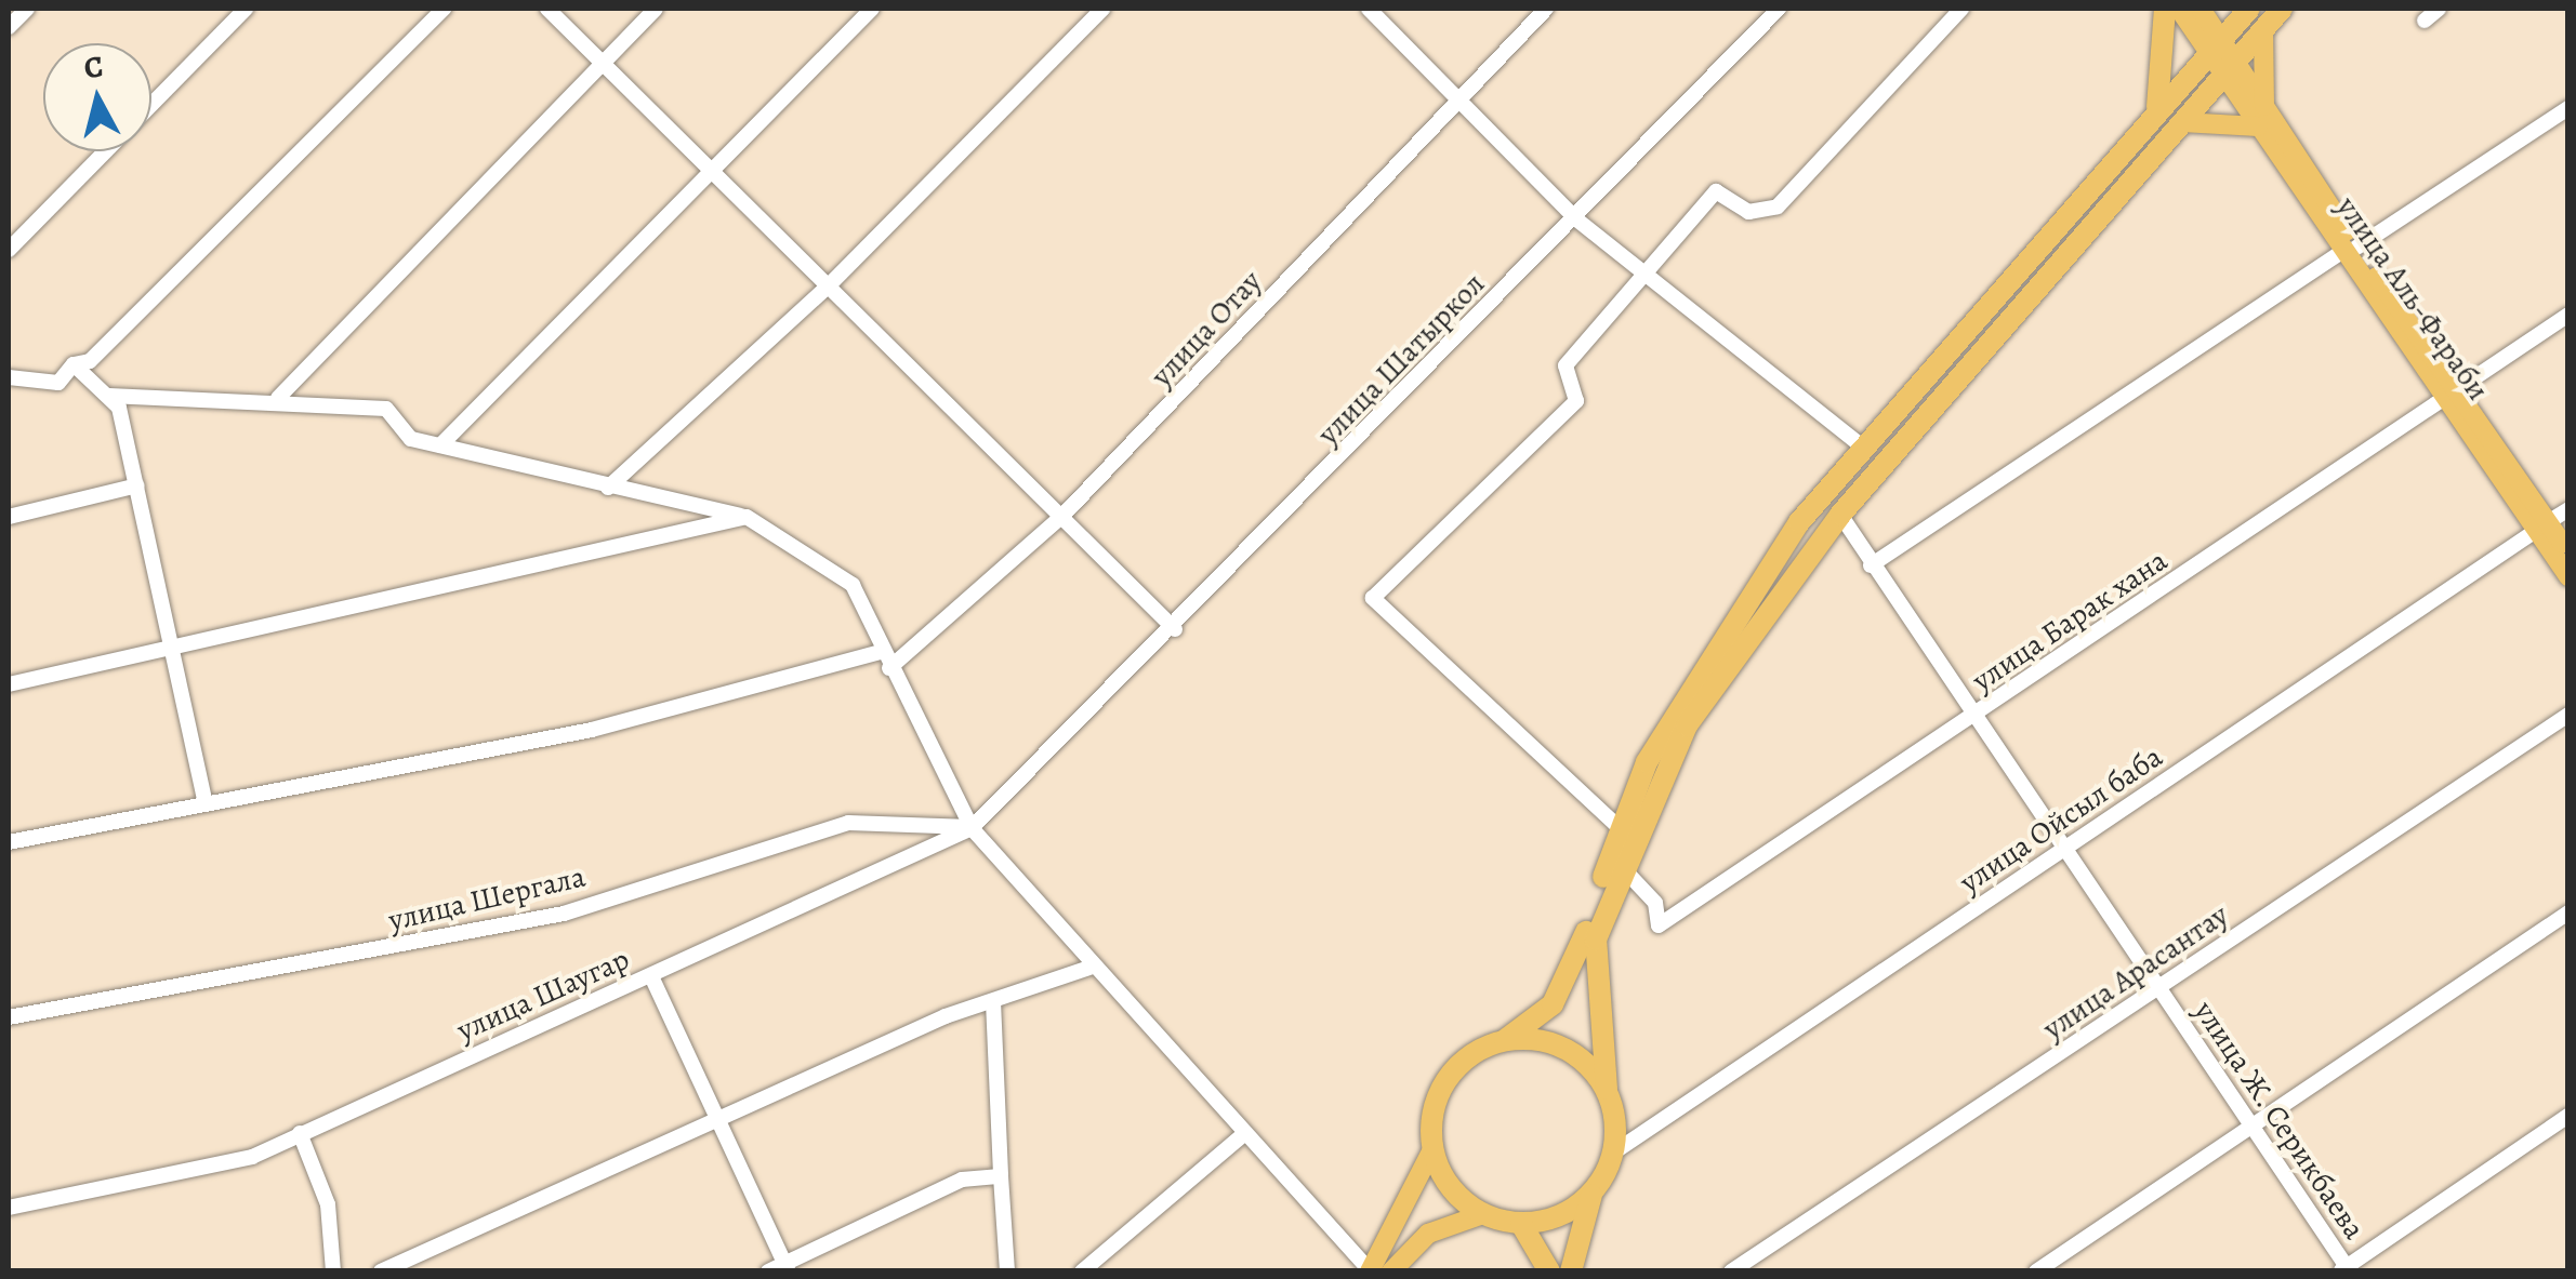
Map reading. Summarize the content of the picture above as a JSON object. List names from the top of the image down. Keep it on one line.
{"streets":{"main road":["улица Аль-Фараби"],"street":["улица Отау","улица Шатыркол","улица Барак хана","улица Ойсыл баба","улица Шергала","улица Арасантау","улица Шаугар","улица Ж. Серикбаева"]},"crossings":[["улица Аль-Фараби","улица Барак хана"],["улица Аль-Фараби","улица Ойсыл баба"],["улица Шатыркол","улица Шаугар"],["улица Барак хана","улица Ж. Серикбаева"],["улица Ойсыл баба","улица Ж. Серикбаева"],["улица Шергала","улица Шаугар"],["улица Арасантау","улица Ж. Серикбаева"]],"north":"top"}
